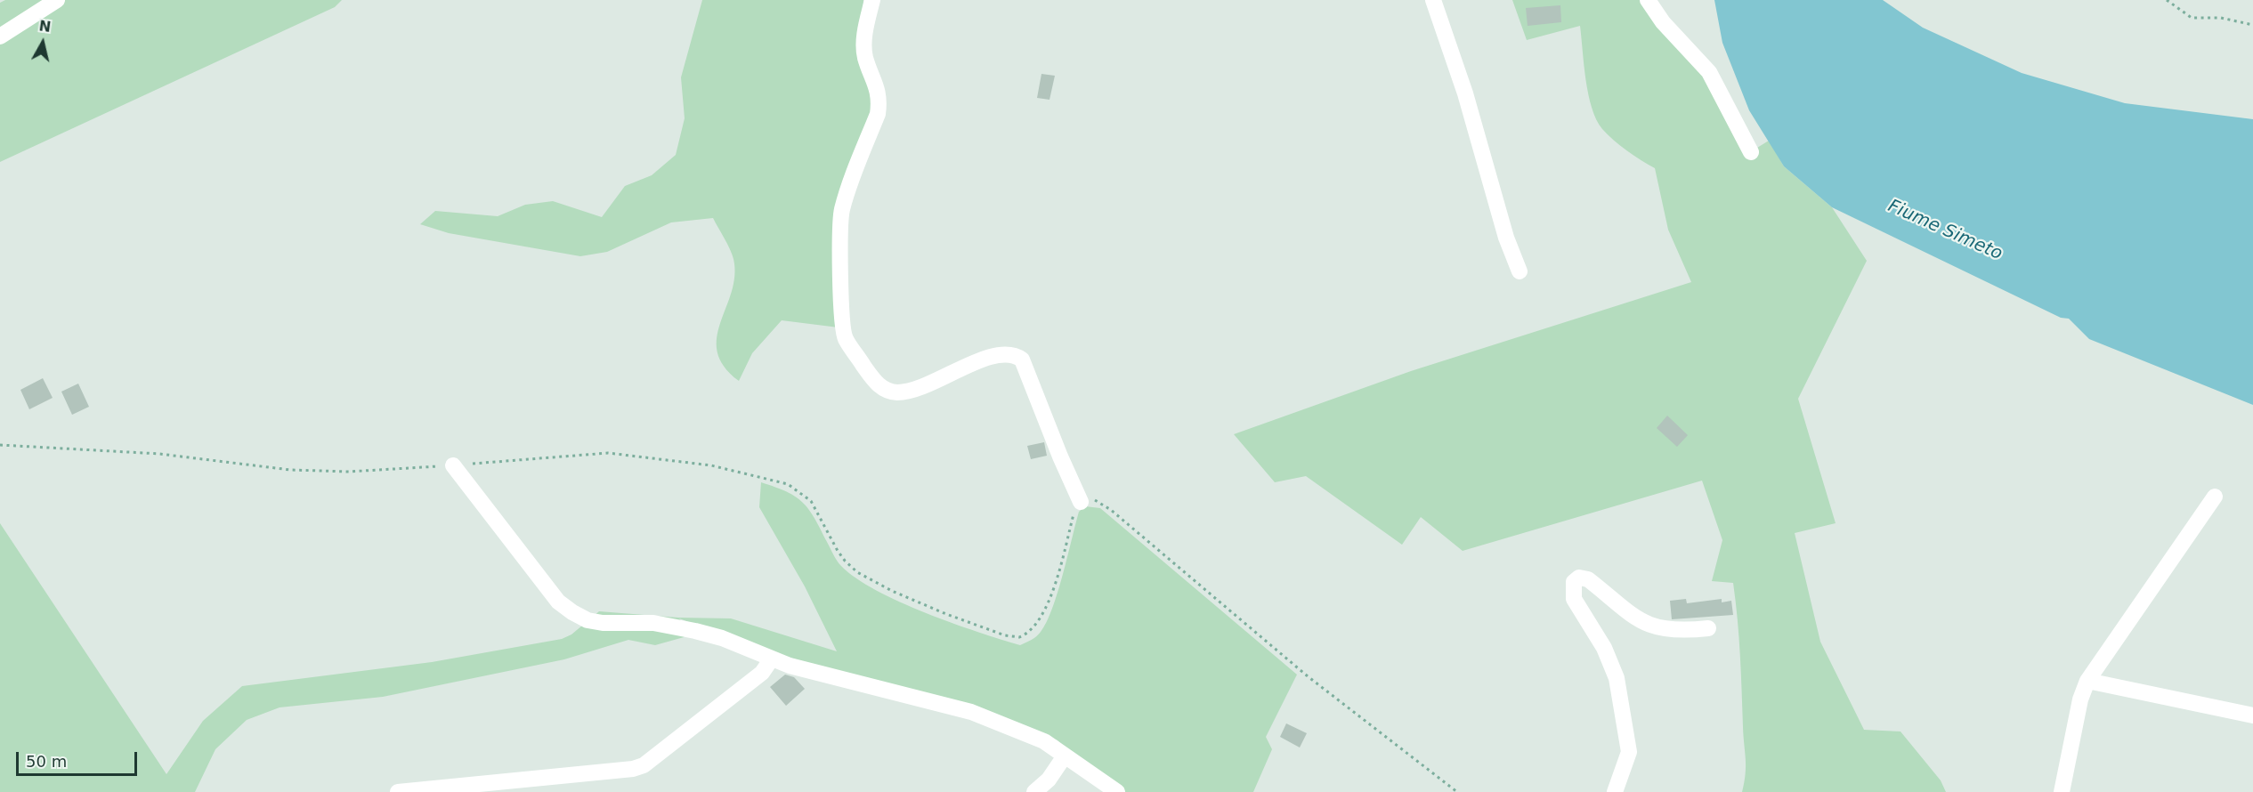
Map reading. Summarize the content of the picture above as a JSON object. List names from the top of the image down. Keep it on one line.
{"water":["Fiume Simeto"],"scale_bar":"50 m","north":"top"}
